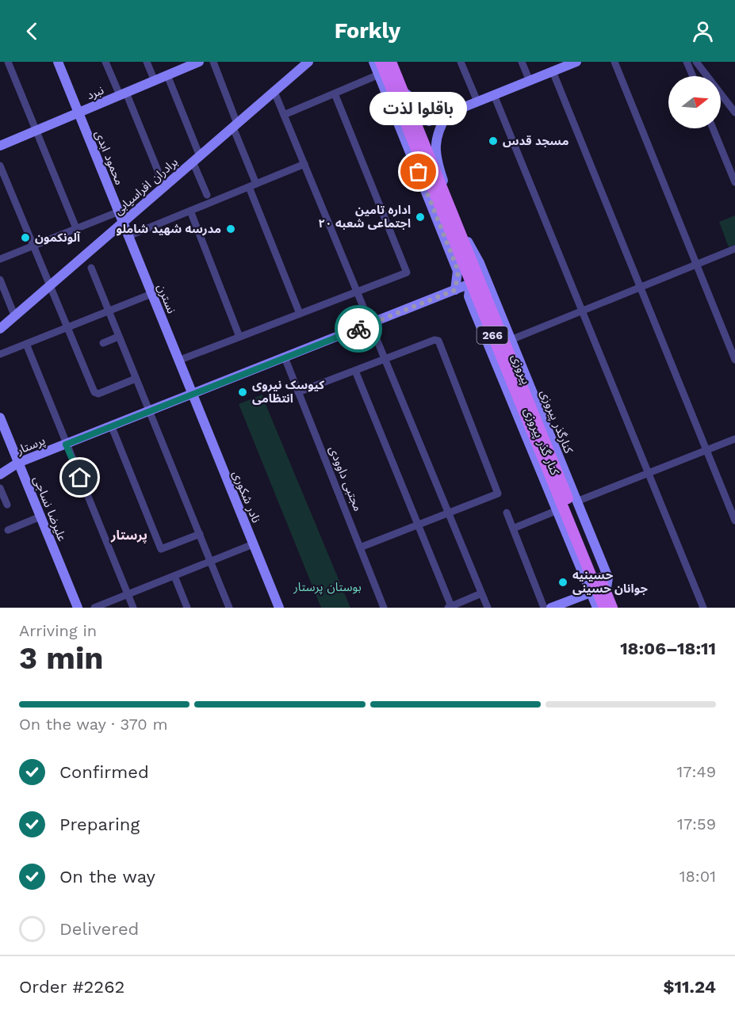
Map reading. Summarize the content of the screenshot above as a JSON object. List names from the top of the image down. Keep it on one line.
{"streets":{"main road":["266","پیروزی"],"street":["نبرد","محمود ابدی","برادران افراسیابی","نسترن","کنارگذر پیروزی","پرستار","مجتبی داوودی","نادر شکوری","علیرضا نساجی"]},"crossings":[["نبرد","محمود ابدی"],["محمود ابدی","نسترن"],["برادران افراسیابی","نسترن"],["نسترن","پرستار"],["نسترن","نادر شکوری"],["پیروزی","کنارگذر پیروزی"],["پیروزی","پرستار"],["پرستار","مجتبی داوودی"],["پرستار","نادر شکوری"],["پرستار","علیرضا نساجی"]],"districts":["پرستار"],"parks":["بوستان پرستار"],"places":["مسجد قدس","باقلوا لذت","اداره تامین اجتماعی شعبه ۲۰","مدرسه شهید شاملو","آلونکمون","کیوسک نیروی انتظامی","حسینیه جوانان حسینی"],"north":"right","page":{"header":"Forkly","bubble":"باقلوا لذت","heading":["3 min","Arriving in","18:06–18:11"],"panel":["Order #2262","$11.24"],"bar":"On the way · 370 m","list":[["Confirmed","17:49"],["Preparing","17:59"],["On the way","18:01"],"Delivered"]}}
